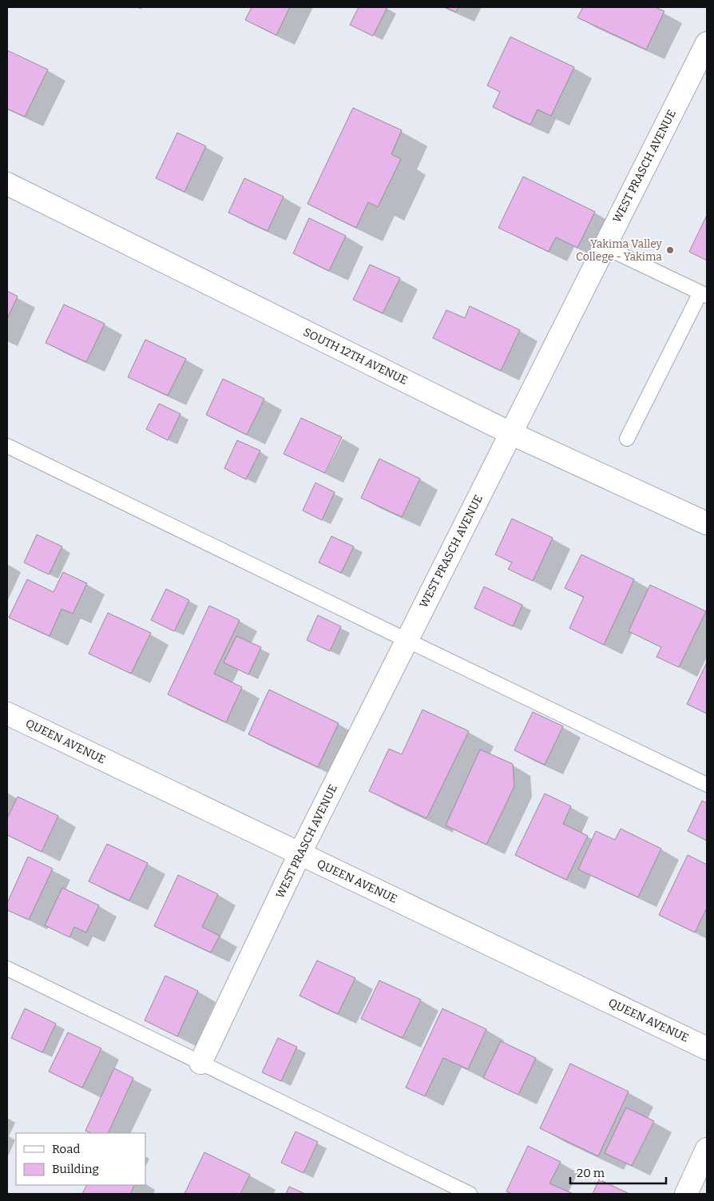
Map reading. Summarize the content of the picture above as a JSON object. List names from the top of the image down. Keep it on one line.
{"streets":{"street":["WEST PRASCH AVENUE","SOUTH 12TH AVENUE","QUEEN AVENUE"]},"crossings":[["WEST PRASCH AVENUE","SOUTH 12TH AVENUE"],["WEST PRASCH AVENUE","QUEEN AVENUE"]],"places":["Yakima Valley College - Yakima"],"legend":["Road","Building"],"scale_bar":"20 m"}
